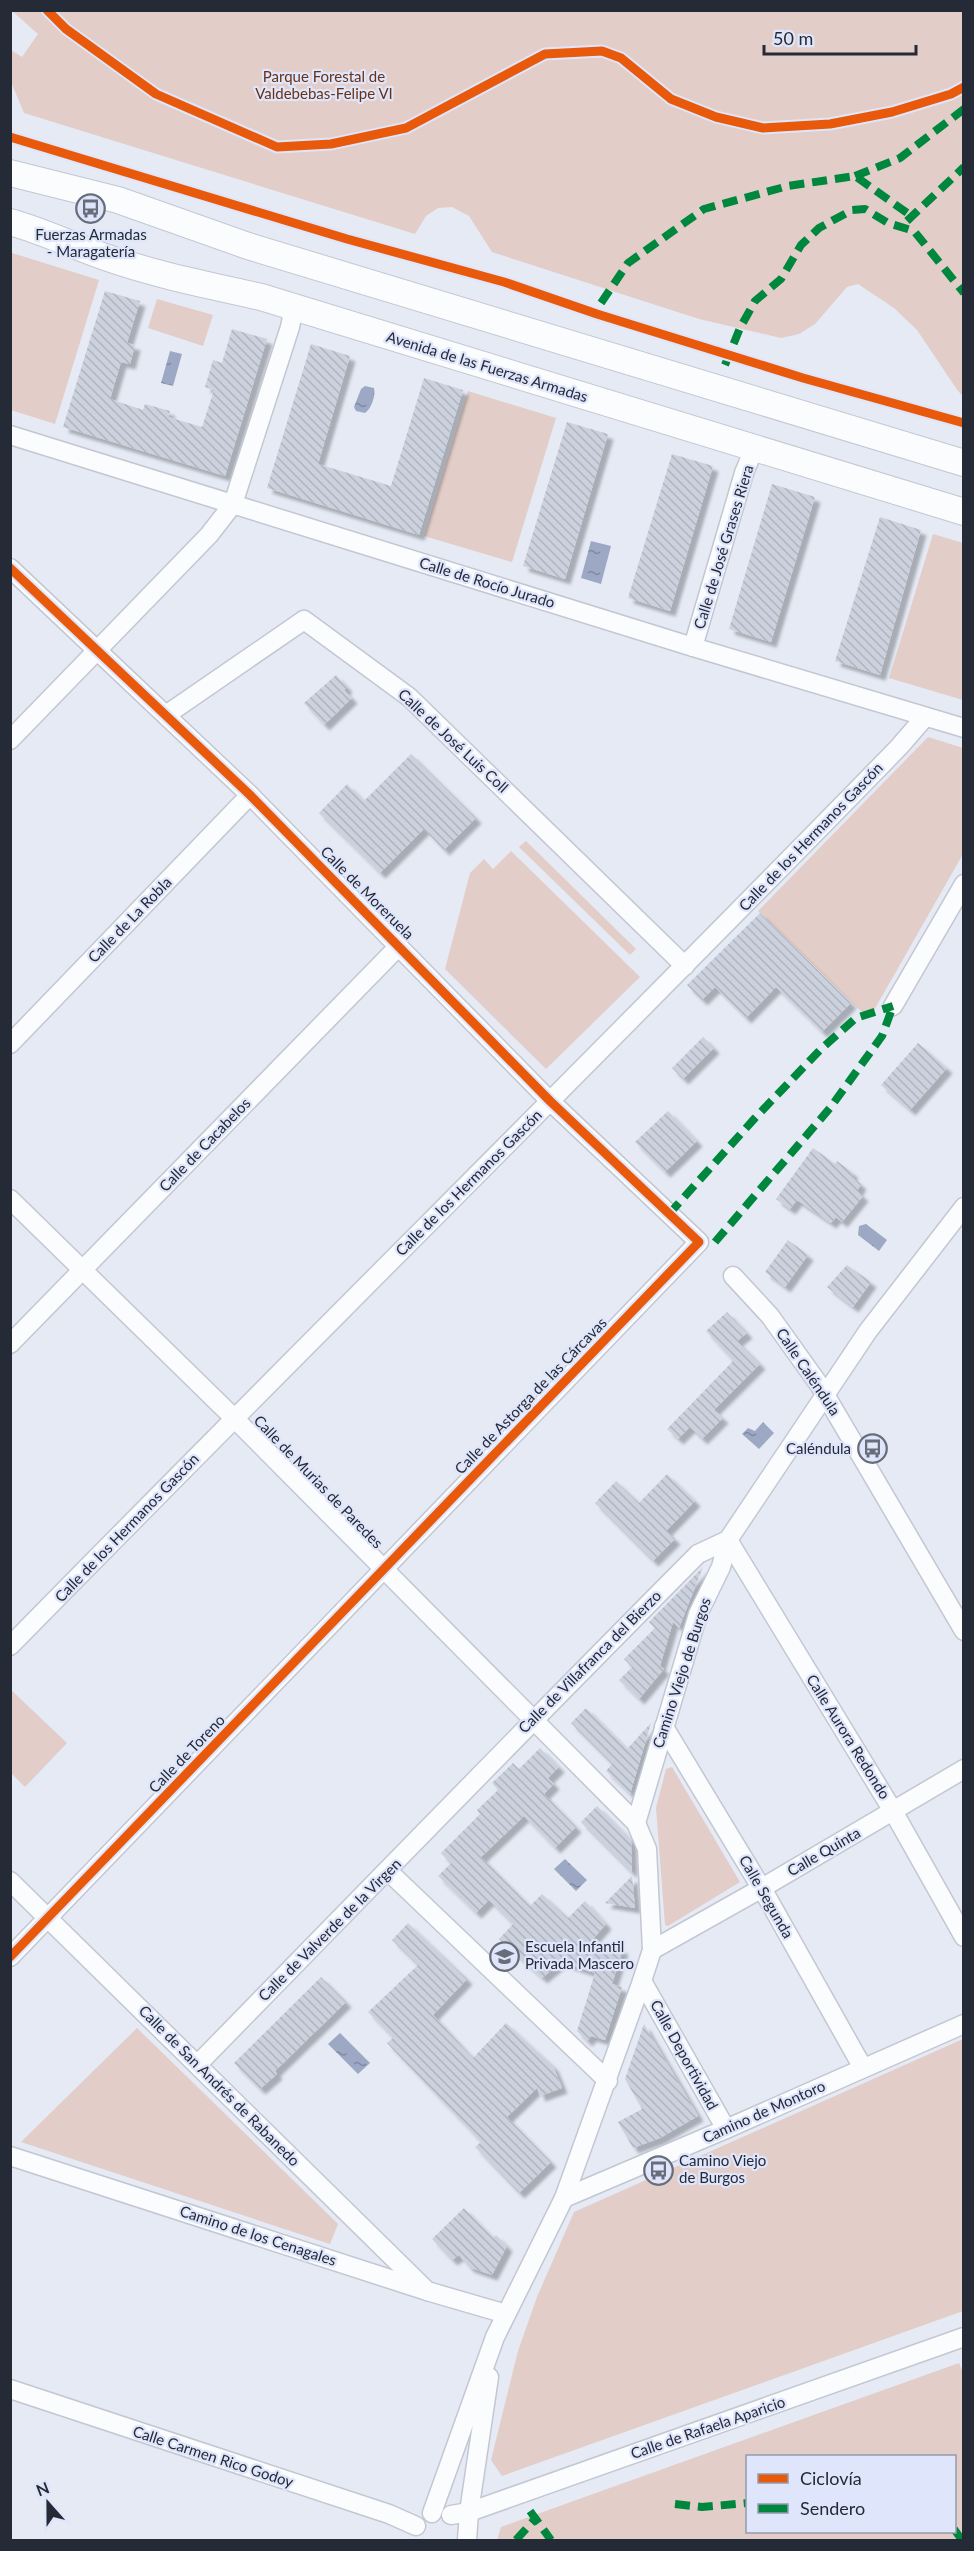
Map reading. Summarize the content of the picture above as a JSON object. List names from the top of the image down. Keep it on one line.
{"streets":{"street":["Avenida de las Fuerzas Armadas","Calle de José Grases Riera","Calle de Rocío Jurado","Calle de José Luis Coll","Calle de los Hermanos Gascón","Calle de Moreruela","Calle de La Robla","Calle de Cacabelos","Calle Caléndula","Calle de Astorga de las Cárcavas","Calle de Murias de Paredes","Calle de Villafranca del Bierzo","Camino Viejo de Burgos","Calle Aurora Redondo","Calle de Toreno","Calle Quinta","Calle Segunda","Calle de Valverde de la Virgen","Calle Deportividad","Calle de San Andrés de Rabanedo","Camino de Montoro","Camino de los Cenagales","Calle de Rafaela Aparicio","Calle Carmen Rico Godoy"]},"crossings":[["Avenida de las Fuerzas Armadas","Calle de José Grases Riera"],["Calle de José Grases Riera","Calle de Rocío Jurado"],["Calle de Rocío Jurado","Calle de los Hermanos Gascón"],["Calle de José Luis Coll","Calle de los Hermanos Gascón"],["Calle de José Luis Coll","Calle de Moreruela"],["Calle de los Hermanos Gascón","Calle de Moreruela"],["Calle de los Hermanos Gascón","Calle de Murias de Paredes"],["Calle de Moreruela","Calle de La Robla"],["Calle de Moreruela","Calle de Cacabelos"],["Calle de Moreruela","Calle de Astorga de las Cárcavas"],["Calle de Cacabelos","Calle de Murias de Paredes"],["Calle Caléndula","Camino Viejo de Burgos"],["Calle de Astorga de las Cárcavas","Calle de Murias de Paredes"],["Calle de Astorga de las Cárcavas","Calle de Toreno"],["Calle de Murias de Paredes","Calle de Villafranca del Bierzo"],["Calle de Murias de Paredes","Camino Viejo de Burgos"],["Calle de Murias de Paredes","Calle de Toreno"],["Calle de Villafranca del Bierzo","Camino Viejo de Burgos"],["Calle de Villafranca del Bierzo","Calle Aurora Redondo"],["Calle de Villafranca del Bierzo","Calle de Valverde de la Virgen"],["Camino Viejo de Burgos","Calle Aurora Redondo"],["Camino Viejo de Burgos","Calle Segunda"],["Calle Aurora Redondo","Calle Quinta"],["Calle de Toreno","Calle de San Andrés de Rabanedo"],["Calle Quinta","Calle Segunda"],["Calle Segunda","Camino de Montoro"],["Calle de Valverde de la Virgen","Calle de San Andrés de Rabanedo"],["Calle Deportividad","Camino de Montoro"],["Calle de San Andrés de Rabanedo","Camino de los Cenagales"]],"parks":["Parque Forestal de Valdebebas-Felipe VI"],"places":{"bus stop":["Fuerzas Armadas - Maragatería","Caléndula","Camino Viejo de Burgos"],"school or university":["Escuela Infantil Privada Mascero"]},"legend":["Ciclovía","Sendero"],"scale_bar":"50 m","north":"top"}
